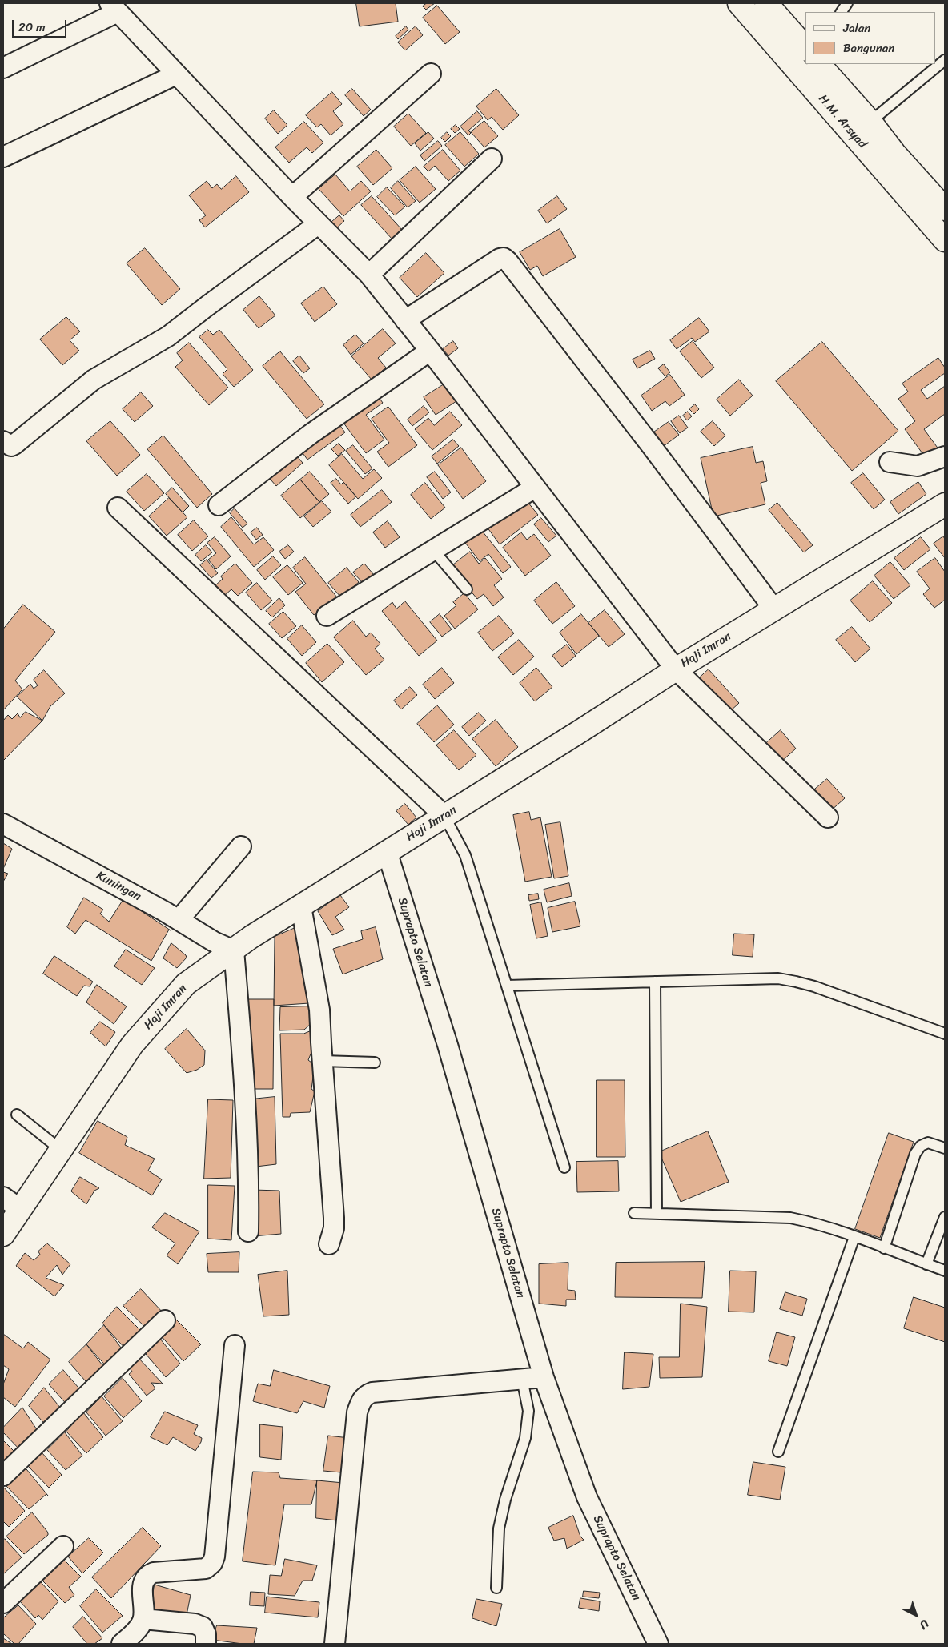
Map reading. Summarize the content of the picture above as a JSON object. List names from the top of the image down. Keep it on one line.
{"streets":{"street":["H.M. Arsyad","Haji Imran","Kuningan","Suprapto Selatan"]},"crossings":[["Haji Imran","Kuningan"],["Haji Imran","Suprapto Selatan"]],"legend":["Jalan","Bangunan"],"scale_bar":"20 m","north":"bottom right"}
